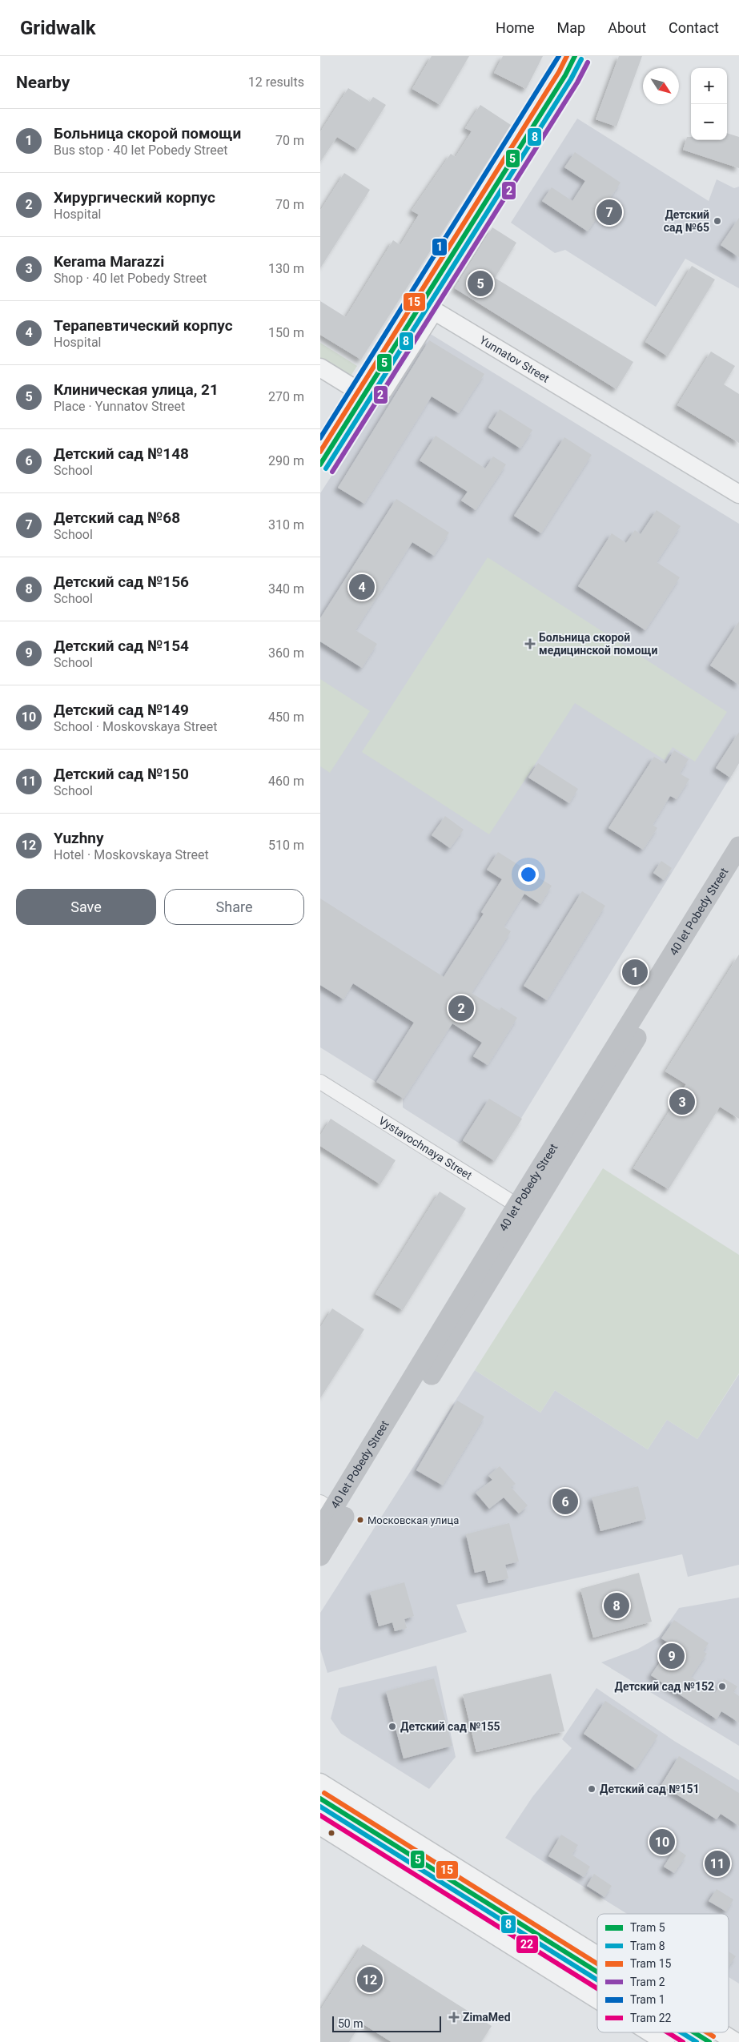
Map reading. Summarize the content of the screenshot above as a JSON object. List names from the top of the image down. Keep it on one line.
{"streets":{"main road":["40 let Pobedy Street"],"street":["Yunnatov Street","Vystavochnaya Street"]},"crossings":[["40 let Pobedy Street","Vystavochnaya Street"]],"places":{"other":["Детский сад №65","Московская улица","Детский сад №152","Детский сад №155","Детский сад №151"],"health":["Больница скорой медицинской помощи","ZimaMed"]},"lines":["tram line 5","tram line 15","tram line 1","tram line 8","tram line 2","tram line 22"],"legend":["Tram 5","Tram 8","Tram 15","Tram 2","Tram 1","Tram 22"],"scale_bar":"50 m","north":"bottom right","page":{"header":"Gridwalk","nav":["Home","Map","About","Contact"],"heading":["Nearby","12 results"],"map_buttons":["+","−"],"list":[{"mark":"1","name":"Больница скорой помощи","note":"Bus stop · 40 let Pobedy Street","value":"70 m"},{"mark":"2","name":"Хирургический корпус","note":"Hospital","value":"70 m"},{"mark":"3","name":"Kerama Marazzi","note":"Shop · 40 let Pobedy Street","value":"130 m"},{"mark":"4","name":"Терапевтический корпус","note":"Hospital","value":"150 m"},{"mark":"5","name":"Клиническая улица, 21","note":"Place · Yunnatov Street","value":"270 m"},{"mark":"6","name":"Детский сад №148","note":"School","value":"290 m"},{"mark":"7","name":"Детский сад №68","note":"School","value":"310 m"},{"mark":"8","name":"Детский сад №156","note":"School","value":"340 m"},{"mark":"9","name":"Детский сад №154","note":"School","value":"360 m"},{"mark":"10","name":"Детский сад №149","note":"School · Moskovskaya Street","value":"450 m"},{"mark":"11","name":"Детский сад №150","note":"School","value":"460 m"},{"mark":"12","name":"Yuzhny","note":"Hotel · Moskovskaya Street","value":"510 m"}],"pins":["7","5","4","1","2","3","6","8","9","10","11","12"],"buttons":["Save","Share"],"scale":"50 m"}}
